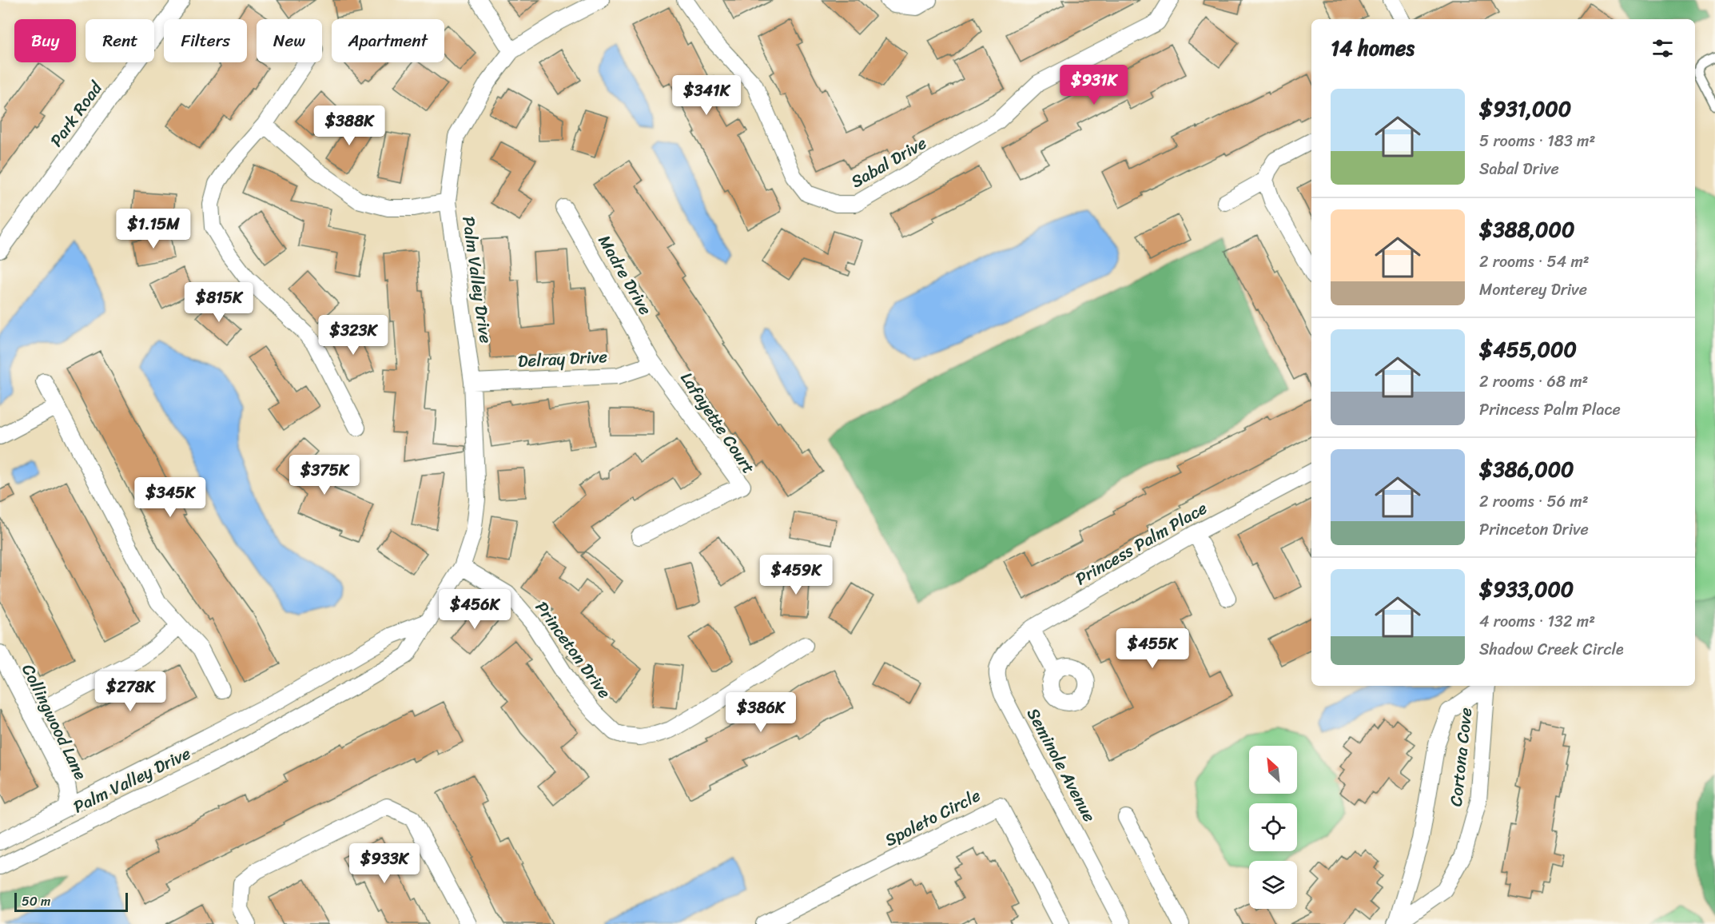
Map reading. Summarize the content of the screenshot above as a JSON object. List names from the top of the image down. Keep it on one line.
{"streets":{"street":["Park Road","Sabal Drive","Madre Drive","Palm Valley Drive","Delray Drive","Lafayette Court","Princess Palm Place","Princeton Drive","Collingwood Lane","Cortona Cove","Seminole Avenue","Spoleto Circle"]},"crossings":[["Madre Drive","Delray Drive"],["Madre Drive","Lafayette Court"],["Palm Valley Drive","Delray Drive"],["Palm Valley Drive","Princeton Drive"],["Palm Valley Drive","Collingwood Lane"],["Delray Drive","Lafayette Court"],["Princess Palm Place","Seminole Avenue"]],"scale_bar":"50 m","north":"top left","page":{"chip":["Buy","Rent","Filters","New","Apartment"],"heading":"14 homes","price":["$931K","$341K","$388K","$1.15M","$815K","$323K","$375K","$345K","$459K","$456K","$455K","$278K","$386K","$933K"],"list":[{"name":"$931,000","note":"5 rooms · 183 m² · Sabal Drive"},{"name":"$388,000","note":"2 rooms · 54 m² · Monterey Drive"},{"name":"$455,000","note":"2 rooms · 68 m² · Princess Palm Place"},{"name":"$386,000","note":"2 rooms · 56 m² · Princeton Drive"},{"name":"$933,000","note":"4 rooms · 132 m² · Shadow Creek Circle"}],"scale":"50 m"}}
